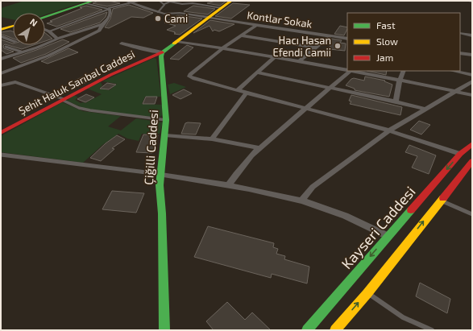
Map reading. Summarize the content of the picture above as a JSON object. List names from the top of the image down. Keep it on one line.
{"streets":{"main road":["Şehit Haluk Sarıbal Caddesi","Çiğilli Caddesi","Kayseri Caddesi"],"street":["Kontlar Sokak"]},"crossings":[["Şehit Haluk Sarıbal Caddesi","Çiğilli Caddesi"]],"places":["Cami","Hacı Hasan Efendi Camii"],"legend":["Fast","Slow","Jam"],"north":"top right"}
